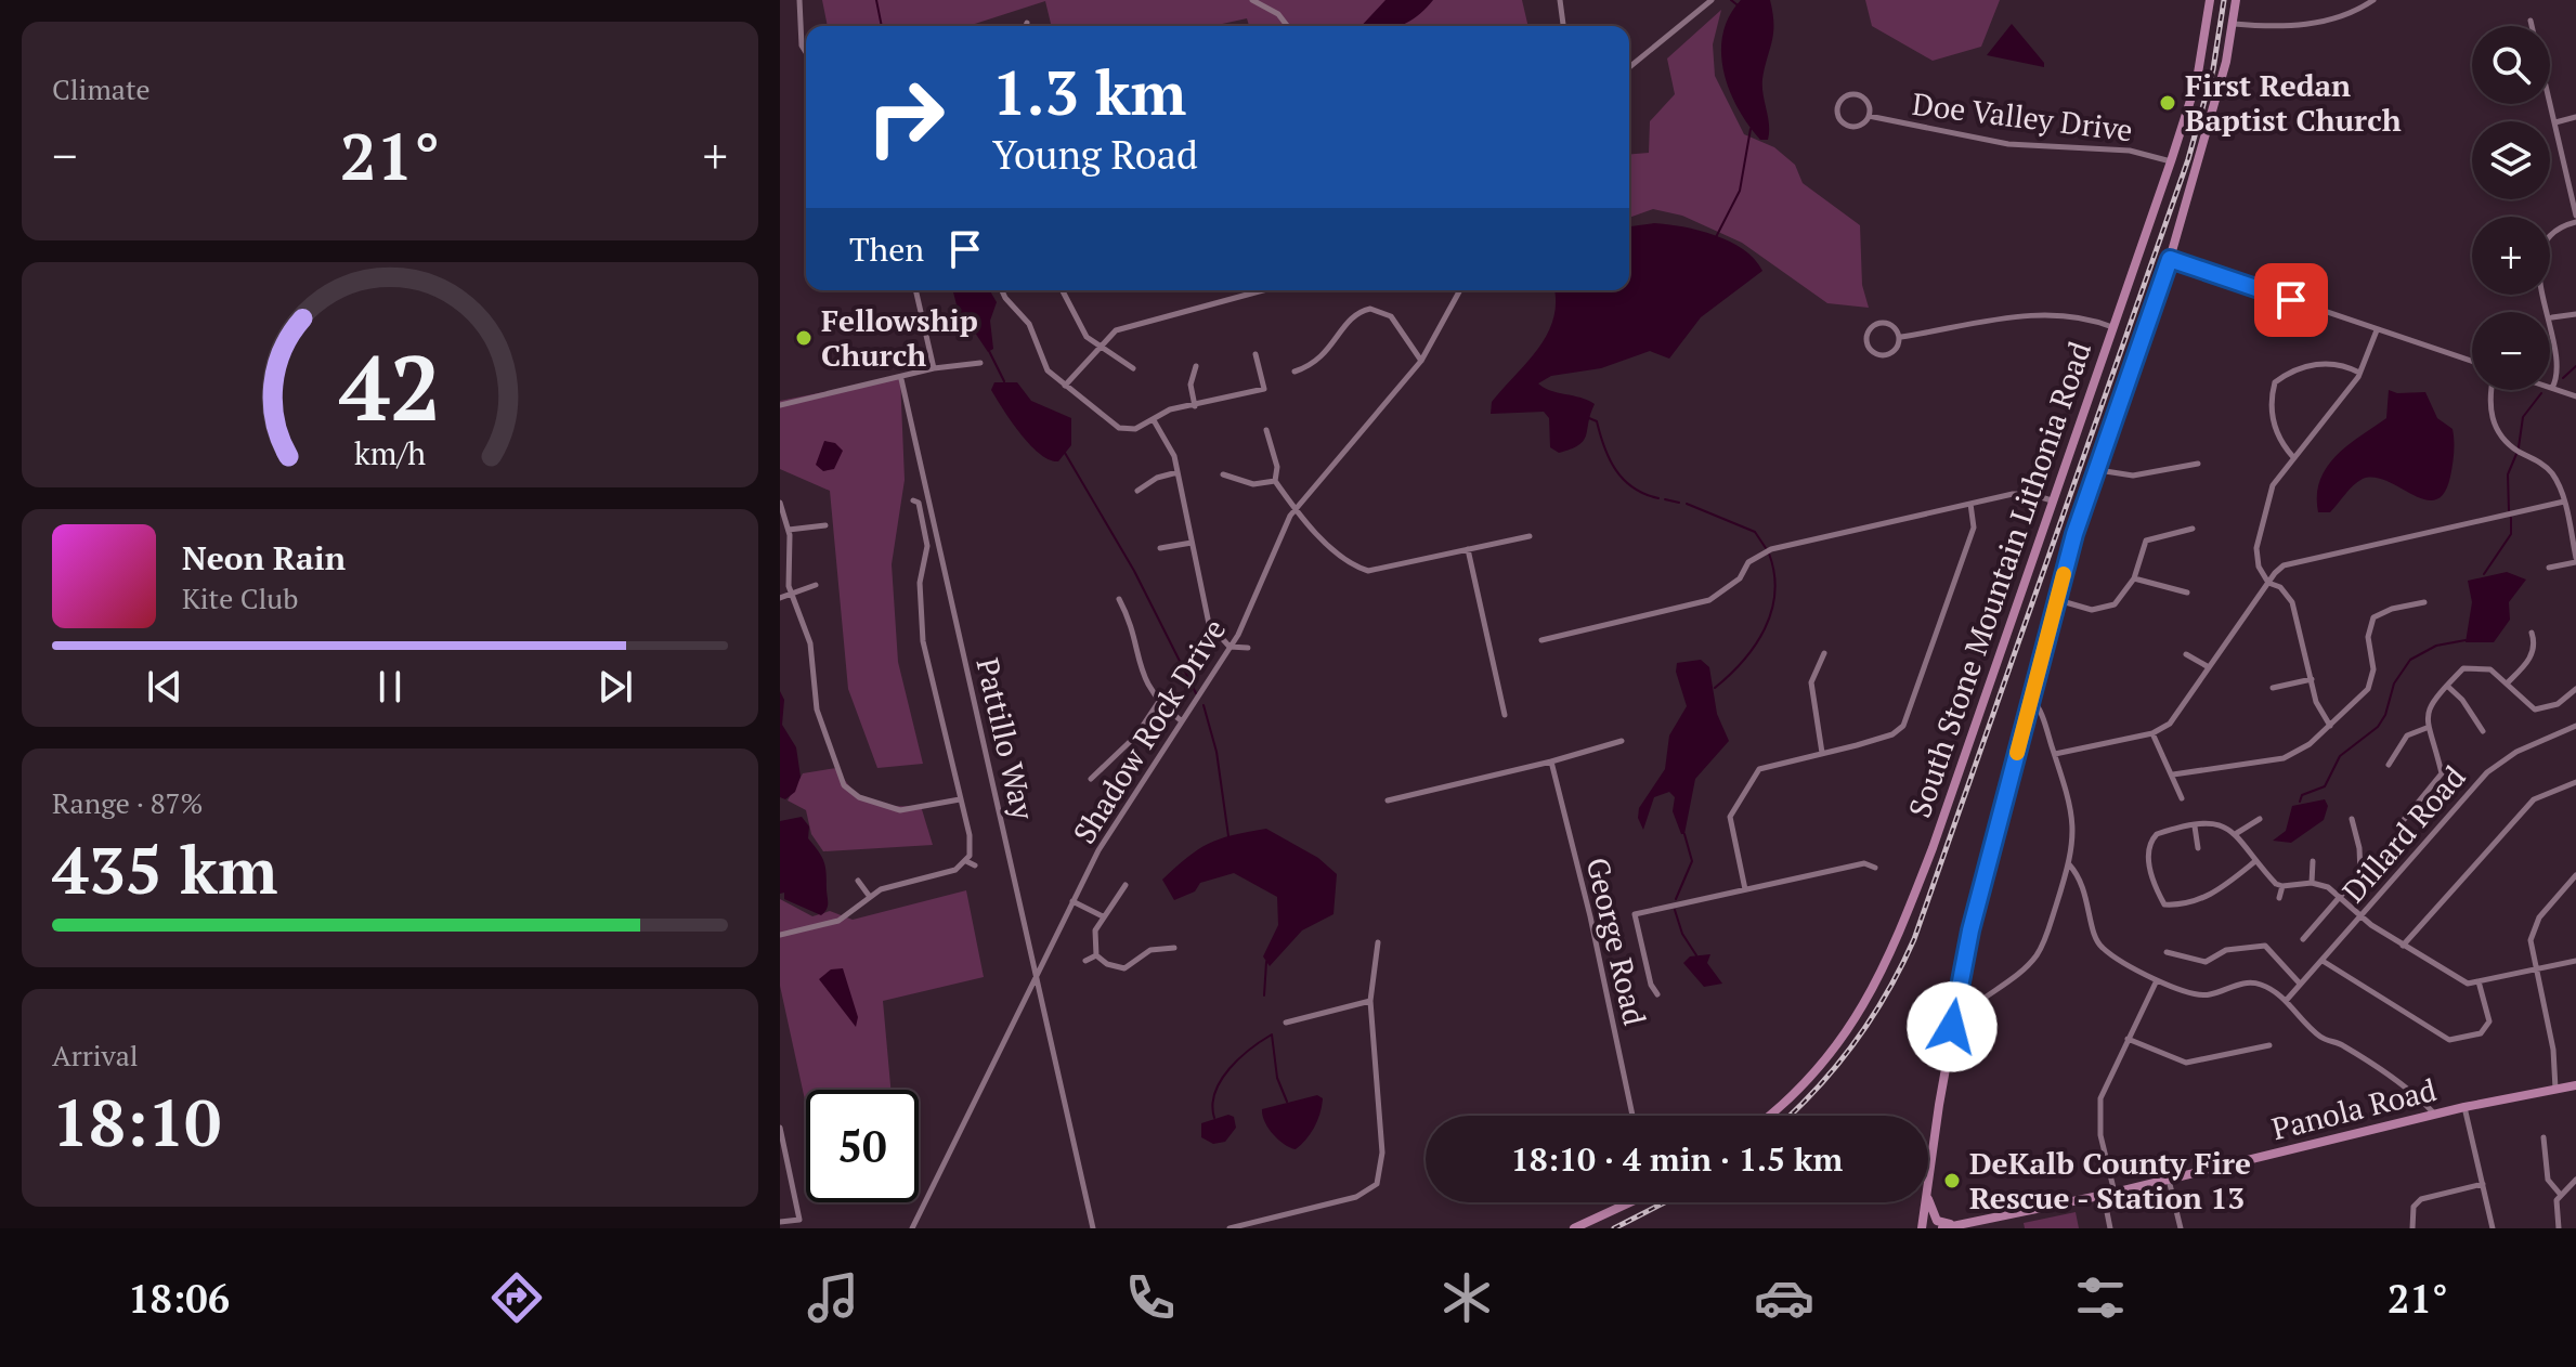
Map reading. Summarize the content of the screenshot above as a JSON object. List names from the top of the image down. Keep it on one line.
{"streets":{"main road":["South Stone Mountain Lithonia Road","Panola Road"],"street":["Doe Valley Drive","Shadow Rock Drive","Pattillo Way","Dillard Road","George Road"]},"crossings":[["Doe Valley Drive","South Stone Mountain Lithonia Road"],["Shadow Rock Drive","Pattillo Way"]],"places":["First Redan Baptist Church","Fellowship Church","DeKalb County Fire Rescue - Station 13"],"page":{"tile":["Climate",["Range · 87%","435 km"],["Arrival","18:10"]],"map_buttons":["+","−"],"turn":["1.3 km","Young Road"],"heat":["−","21°","+"],"then":"Then","song":["Neon Rain","Kite Club"],"limit":"50","trip":"18:10 · 4 min · 1.5 km","tabs":["18:06","21°"],"gauge":["42","km/h"]}}
